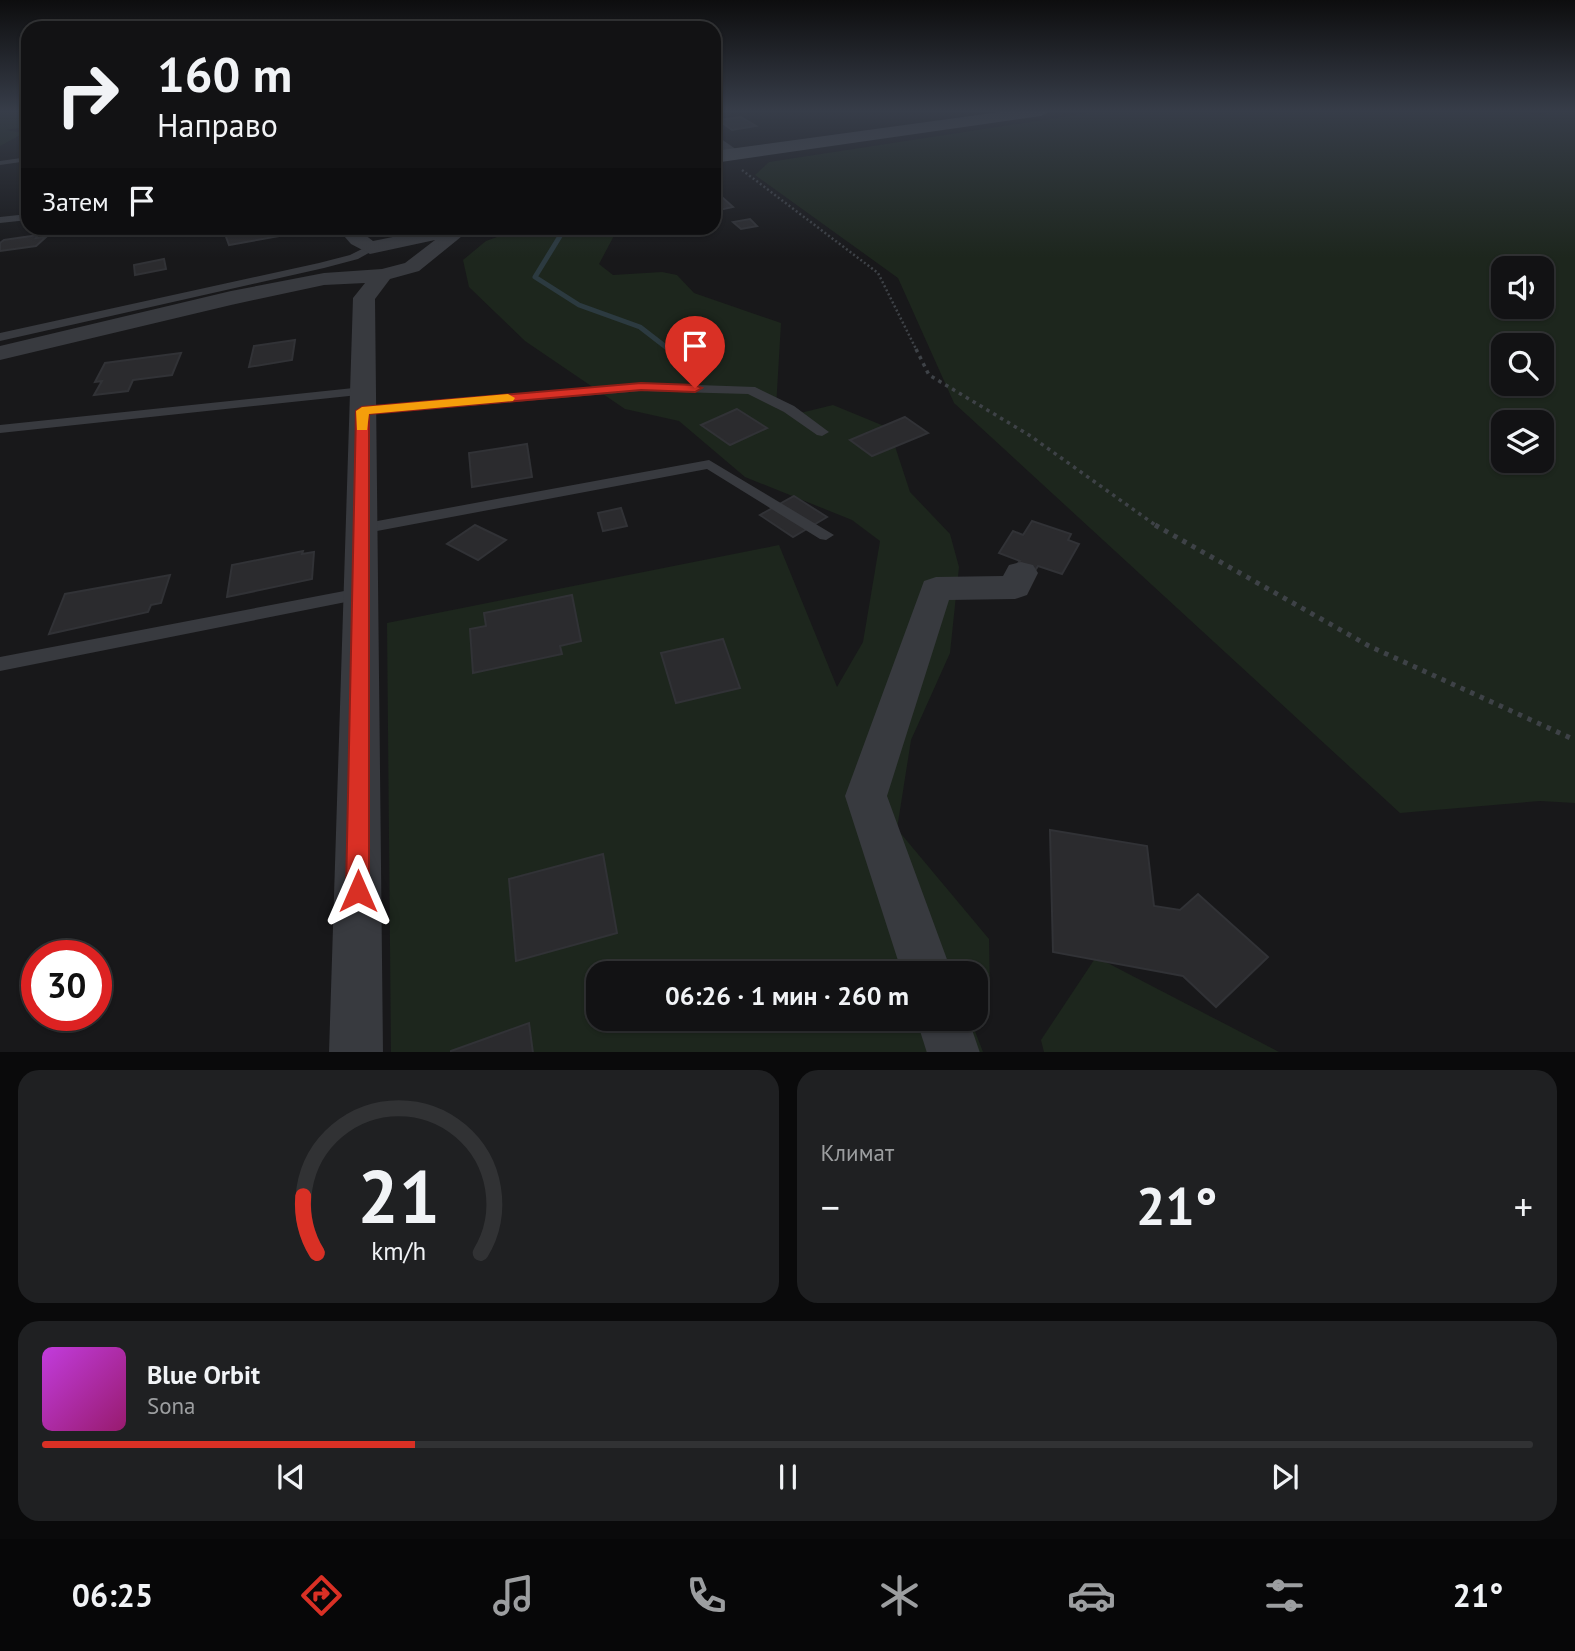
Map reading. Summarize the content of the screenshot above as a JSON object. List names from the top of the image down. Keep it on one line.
{"page":{"turn":["160 m","Направо"],"then":"Затем","limit":"30","trip":"06:26 · 1 мин · 260 m","tile":"Климат","heat":["−","21°","+"],"song":["Blue Orbit","Sona"],"tabs":["06:25","21°"],"gauge":["21","km/h"]}}
